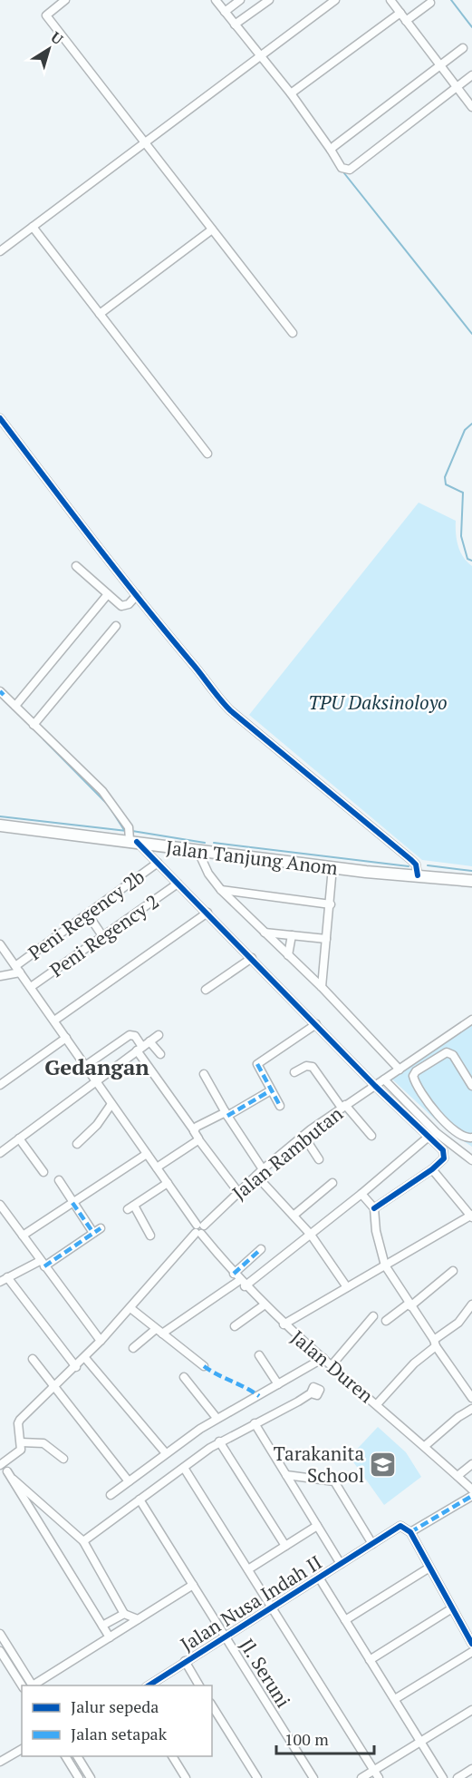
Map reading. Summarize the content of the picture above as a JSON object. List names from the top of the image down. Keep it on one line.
{"streets":{"main road":["Jalan Tanjung Anom"],"street":["Peni Regency 2b","Peni Regency 2","Jalan Rambutan","Jalan Duren","Jalan Nusa Indah II","Jl. Seruni"]},"crossings":[["Peni Regency 2b","Jalan Duren"],["Peni Regency 2","Jalan Duren"],["Jalan Rambutan","Jalan Duren"],["Jalan Nusa Indah II","Jl. Seruni"]],"districts":["Gedangan"],"parks":["TPU Daksinoloyo"],"places":{"school or university":["Tarakanita School"]},"legend":["Jalur sepeda","Jalan setapak"],"scale_bar":"100 m","north":"top right"}
